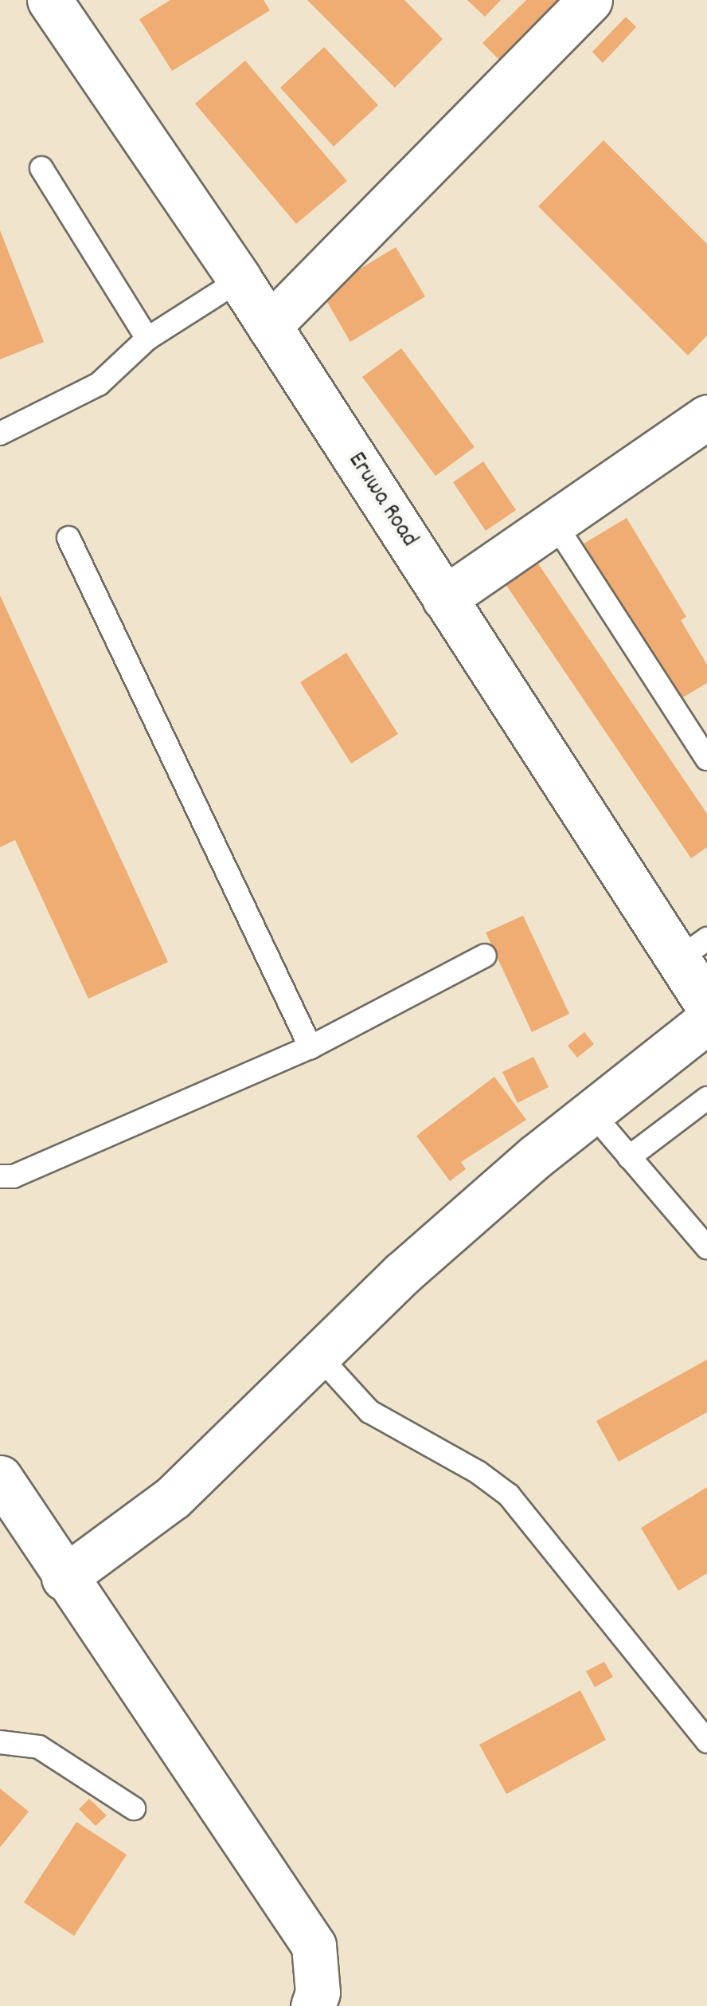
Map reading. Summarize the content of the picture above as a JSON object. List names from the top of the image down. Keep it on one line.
{"streets":{"street":["Eruwa Road"]}}
